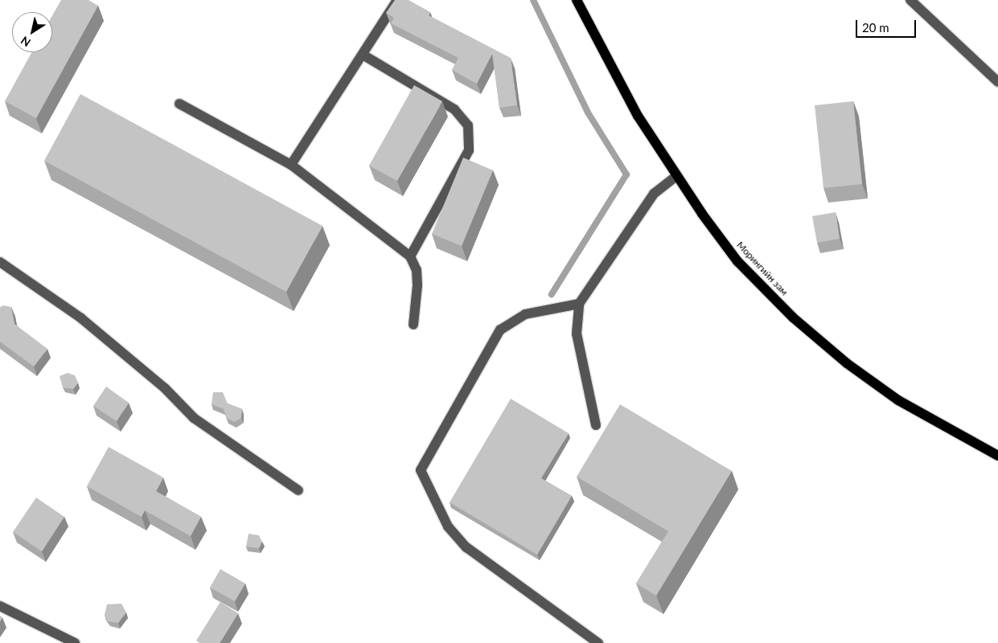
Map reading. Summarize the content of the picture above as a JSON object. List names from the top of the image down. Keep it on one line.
{"streets":{"main road":["Морингийн зам"]},"scale_bar":"20 m","north":"bottom left"}
